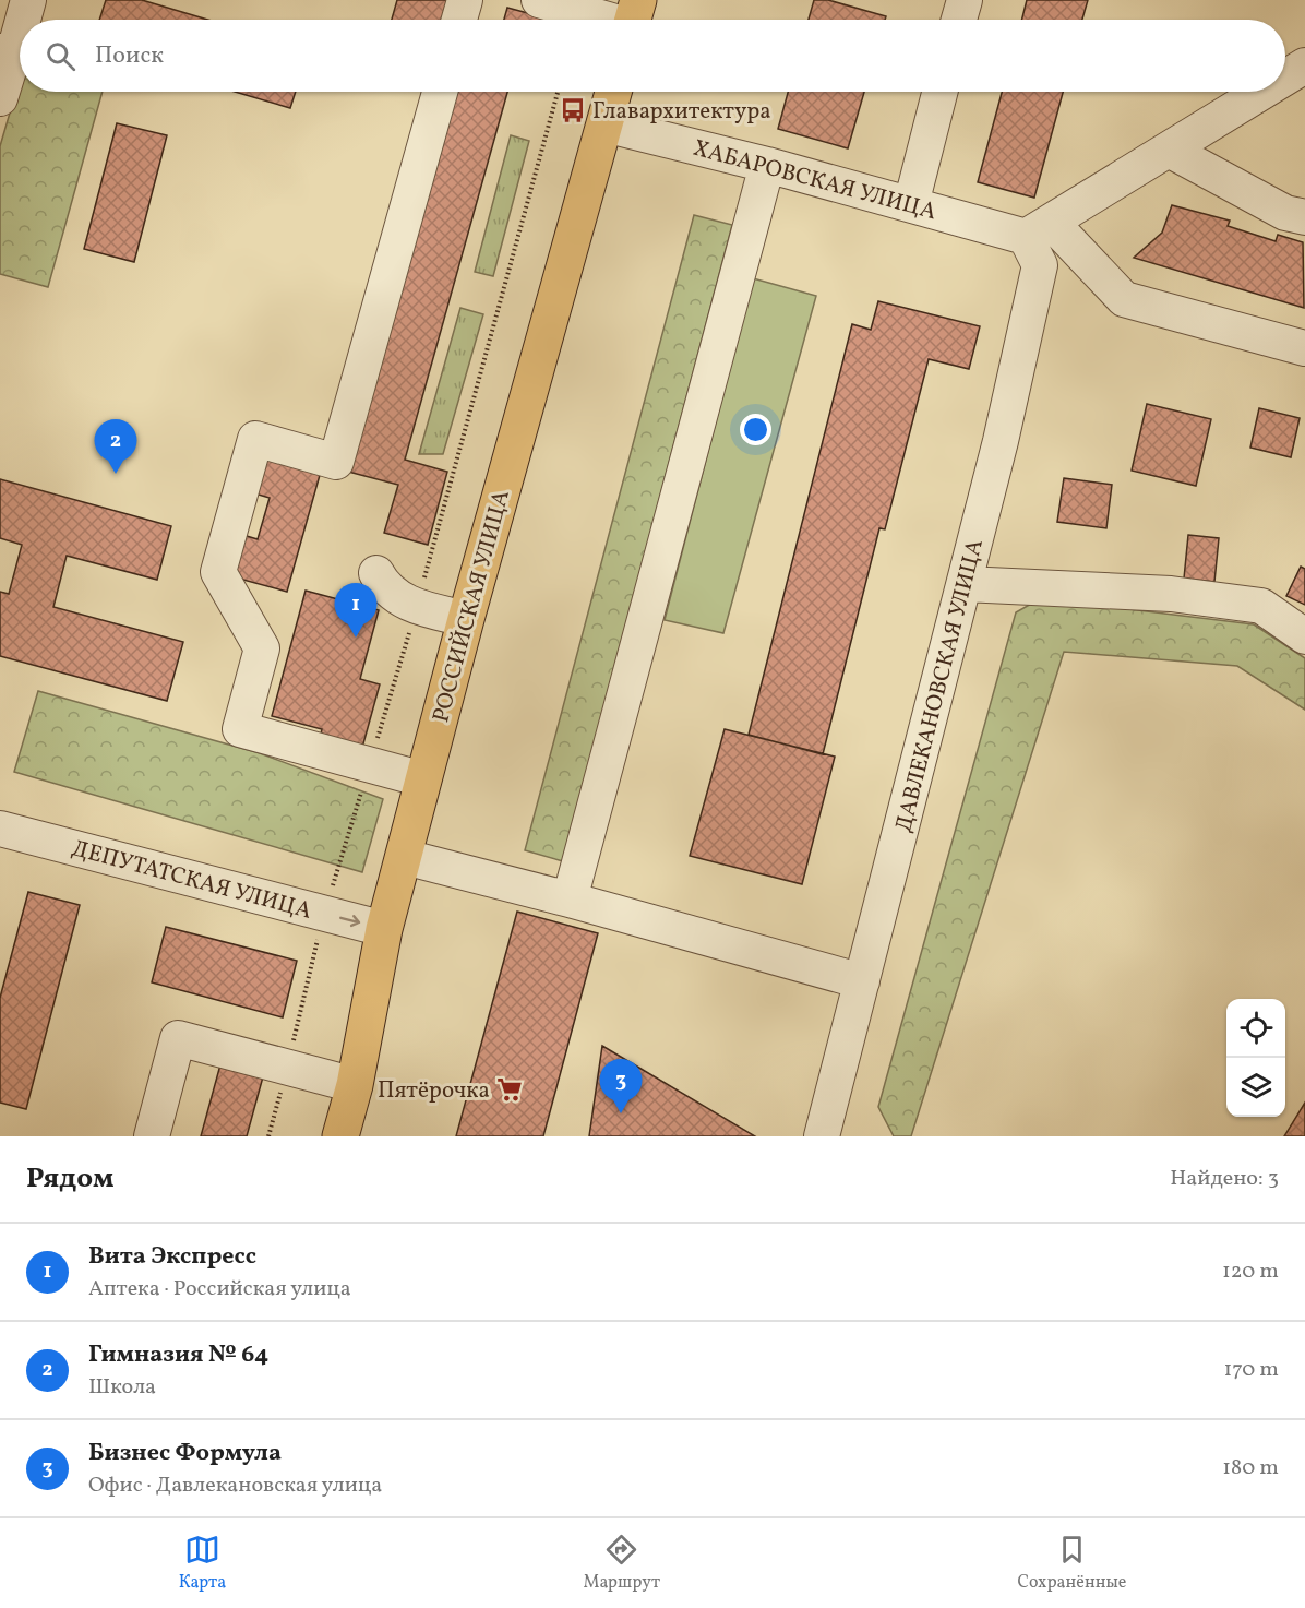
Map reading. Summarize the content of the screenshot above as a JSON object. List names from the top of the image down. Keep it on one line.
{"streets":{"main road":["РОССИЙСКАЯ УЛИЦА"],"street":["ХАБАРОВСКАЯ УЛИЦА","ДАВЛЕКАНОВСКАЯ УЛИЦА","ДЕПУТАТСКАЯ УЛИЦА"]},"crossings":[["ХАБАРОВСКАЯ УЛИЦА","РОССИЙСКАЯ УЛИЦА"],["ХАБАРОВСКАЯ УЛИЦА","ДАВЛЕКАНОВСКАЯ УЛИЦА"],["РОССИЙСКАЯ УЛИЦА","ДЕПУТАТСКАЯ УЛИЦА"]],"one_way":["ДЕПУТАТСКАЯ УЛИЦА"],"places":{"bus stop":["Главархитектура"],"supermarket":["Пятёрочка"]},"page":{"search":"Поиск","pins":["2","1","3"],"heading":["Рядом","Найдено: 3"],"list":[{"mark":"1","name":"Вита Экспресс","note":"Аптека · Российская улица","value":"120 m"},{"mark":"2","name":"Гимназия № 64","note":"Школа","value":"170 m"},{"mark":"3","name":"Бизнес Формула","note":"Офис · Давлекановская улица","value":"180 m"}],"nav":["Карта","Маршрут","Сохранённые"]}}
